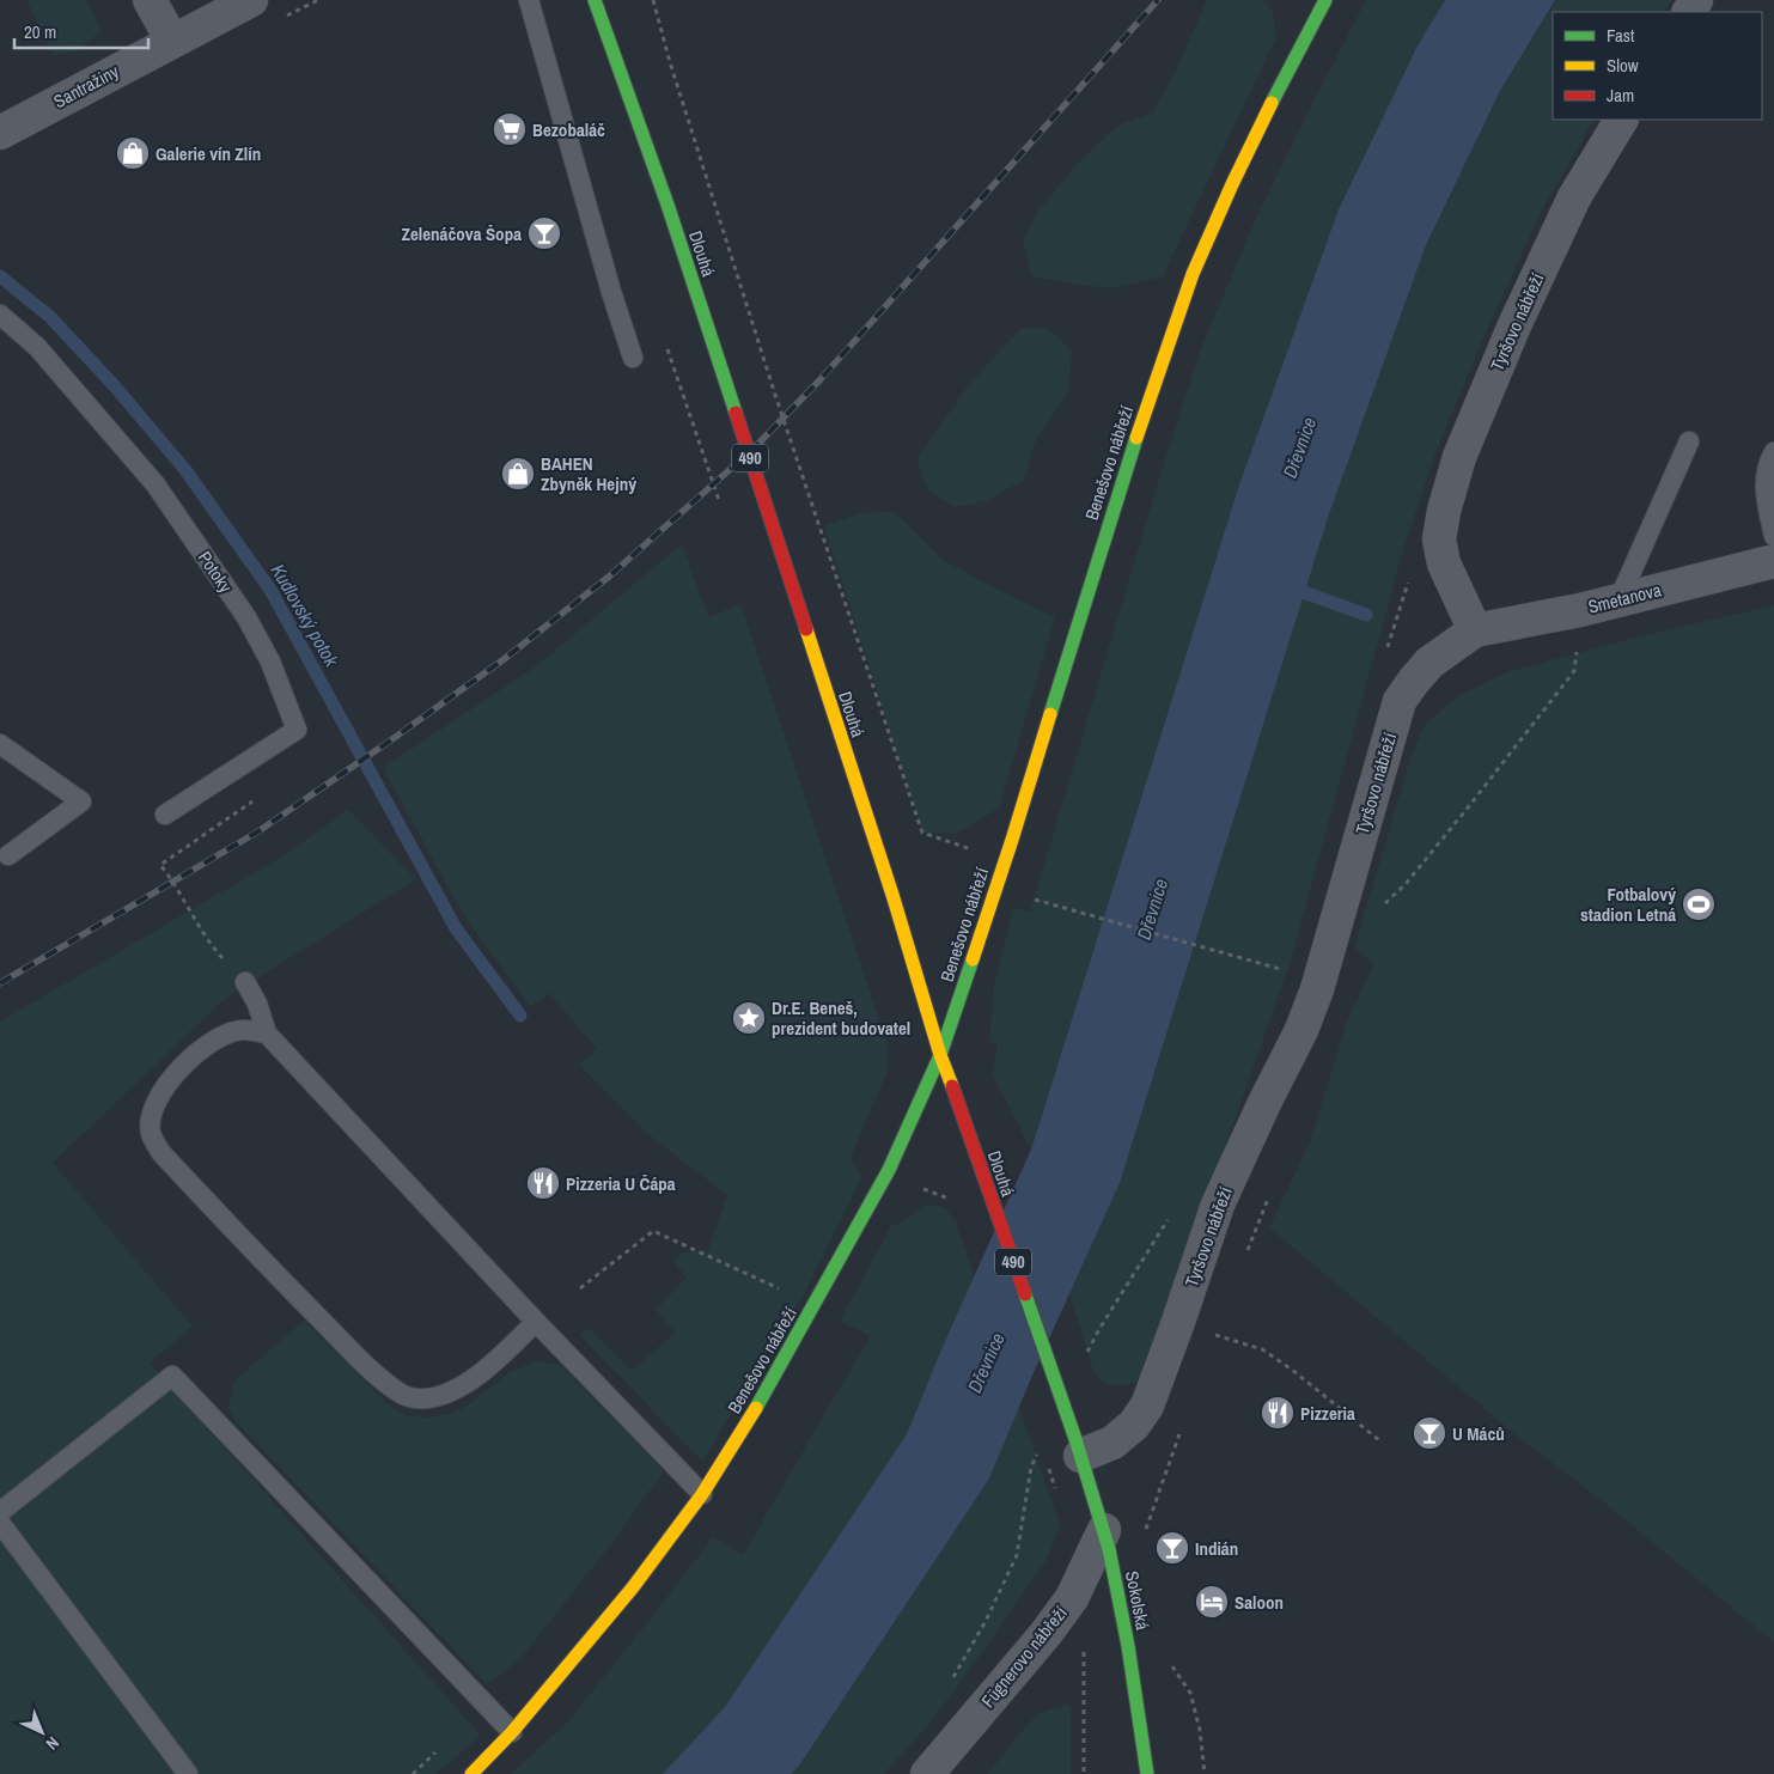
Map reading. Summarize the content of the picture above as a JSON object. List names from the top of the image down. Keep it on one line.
{"streets":{"street":["Santražiny","Dlouhá","Tyršovo nábřeží","490","Benešovo nábřeží","Smetanova","Sokolská","Fügnerovo nábřeží"],"lane":["Potoky"]},"crossings":[["Dlouhá","Tyršovo nábřeží"],["Dlouhá","Benešovo nábřeží"],["Dlouhá","Sokolská"],["Tyršovo nábřeží","Smetanova"],["Tyršovo nábřeží","Sokolská"],["Sokolská","Fügnerovo nábřeží"]],"water":["Dřevnice","Kudlovský potok"],"places":{"supermarket":["Bezobaláč"],"shop":["Galerie vín Zlín","BAHEN Zbyněk Hejný"],"bar":["Zelenáčova Šopa","U Máců","Indián"],"sports":["Fotbalový stadion Letná"],"place":["Dr.E. Beneš, prezident budovatel"],"restaurant":["Pizzeria U Čápa","Pizzeria"],"hotel":["Saloon"]},"legend":["Fast","Slow","Jam"],"scale_bar":"20 m","north":"bottom right"}
